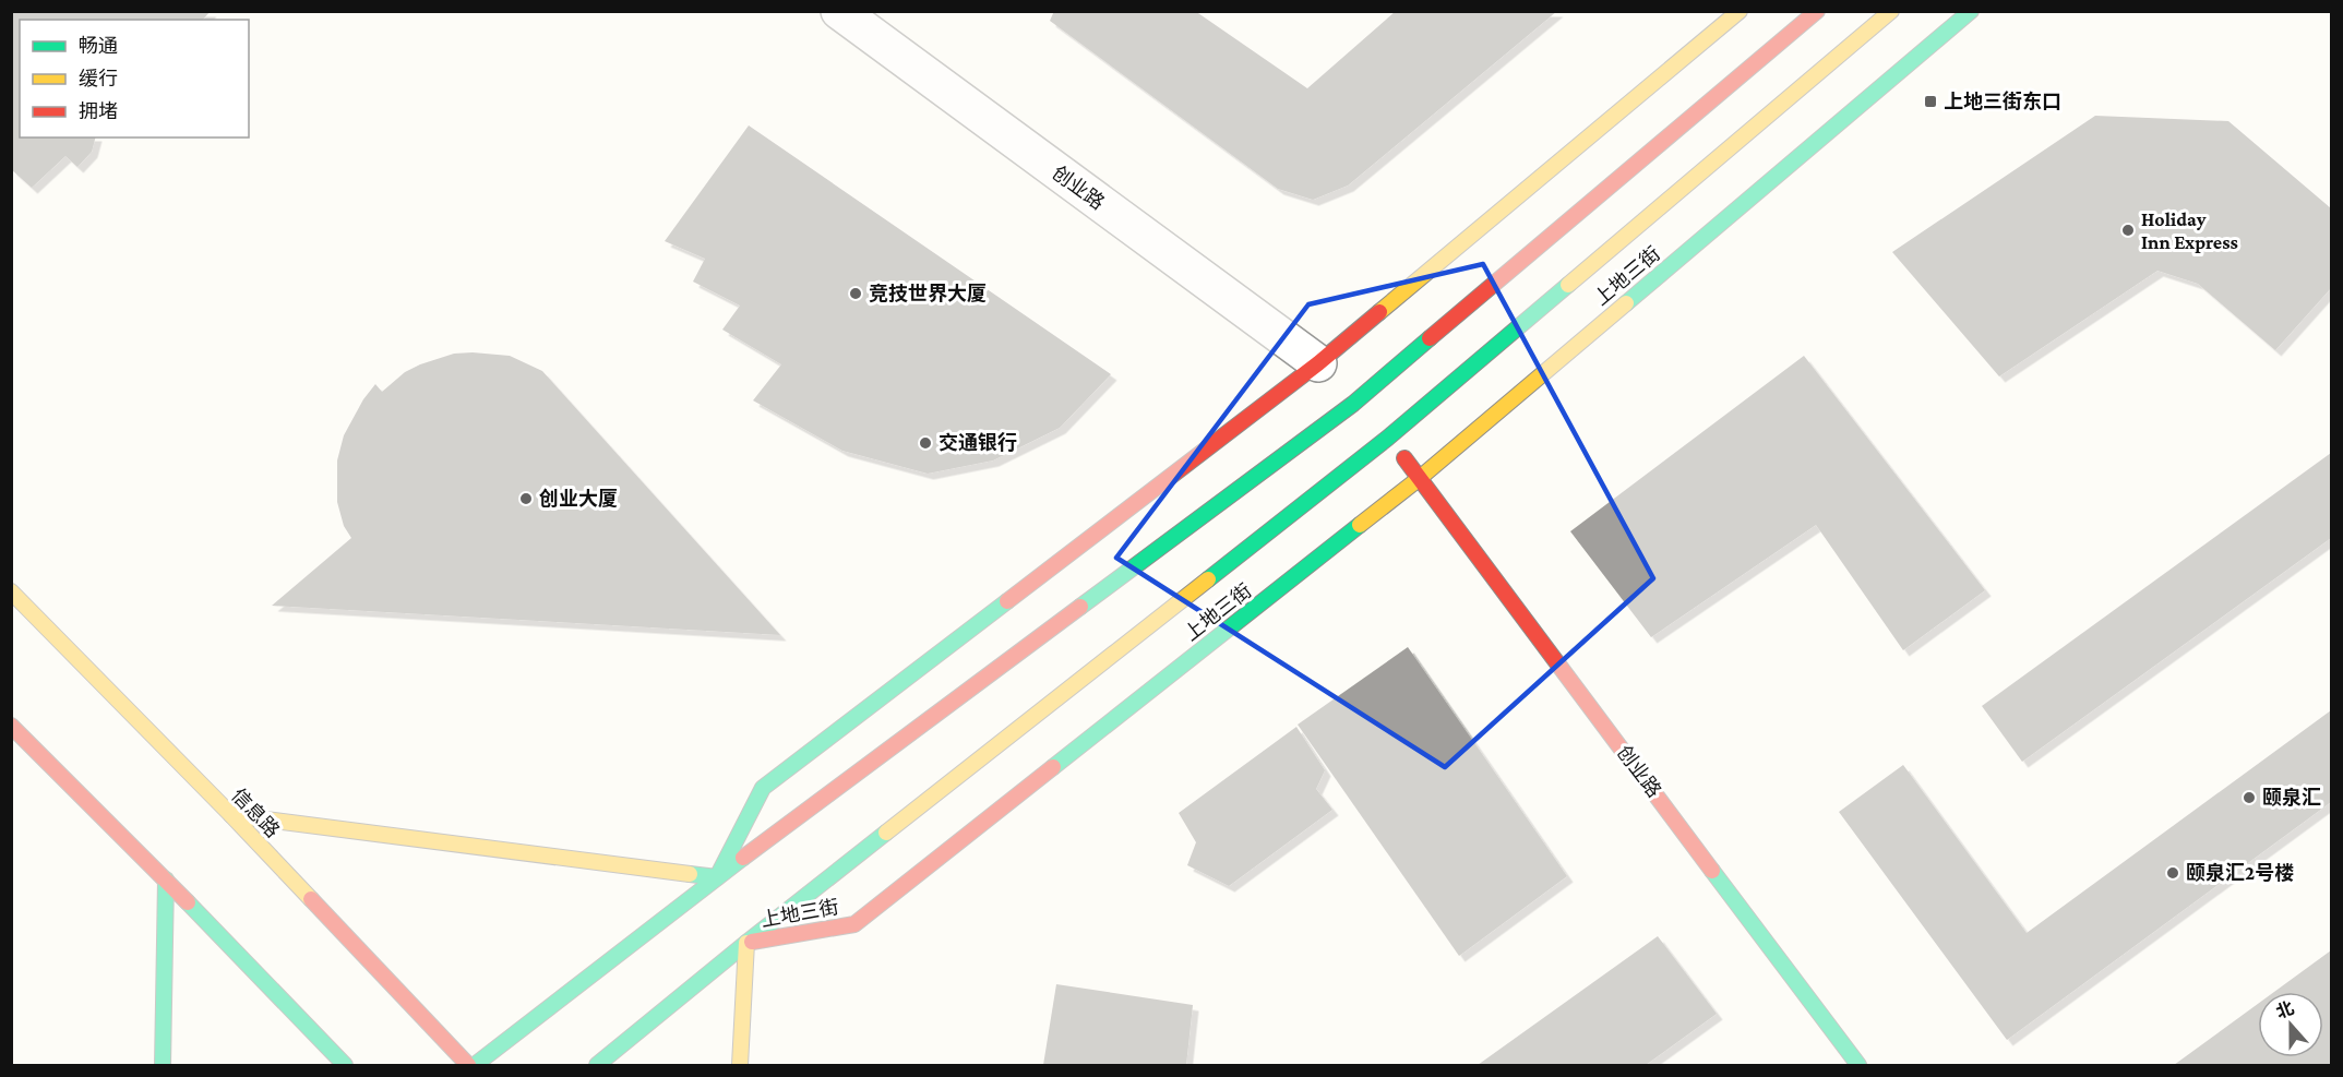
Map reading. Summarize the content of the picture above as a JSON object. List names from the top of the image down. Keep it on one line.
{"streets":{"main road":["创业路","上地三街","信息路"]},"crossings":[["创业路","上地三街"]],"places":{"transit":["上地三街东口"],"other":["Holiday Inn Express","竞技世界大厦","交通银行","创业大厦","颐泉汇","颐泉汇2号楼"]},"legend":["畅通","缓行","拥堵"],"north":"top"}
